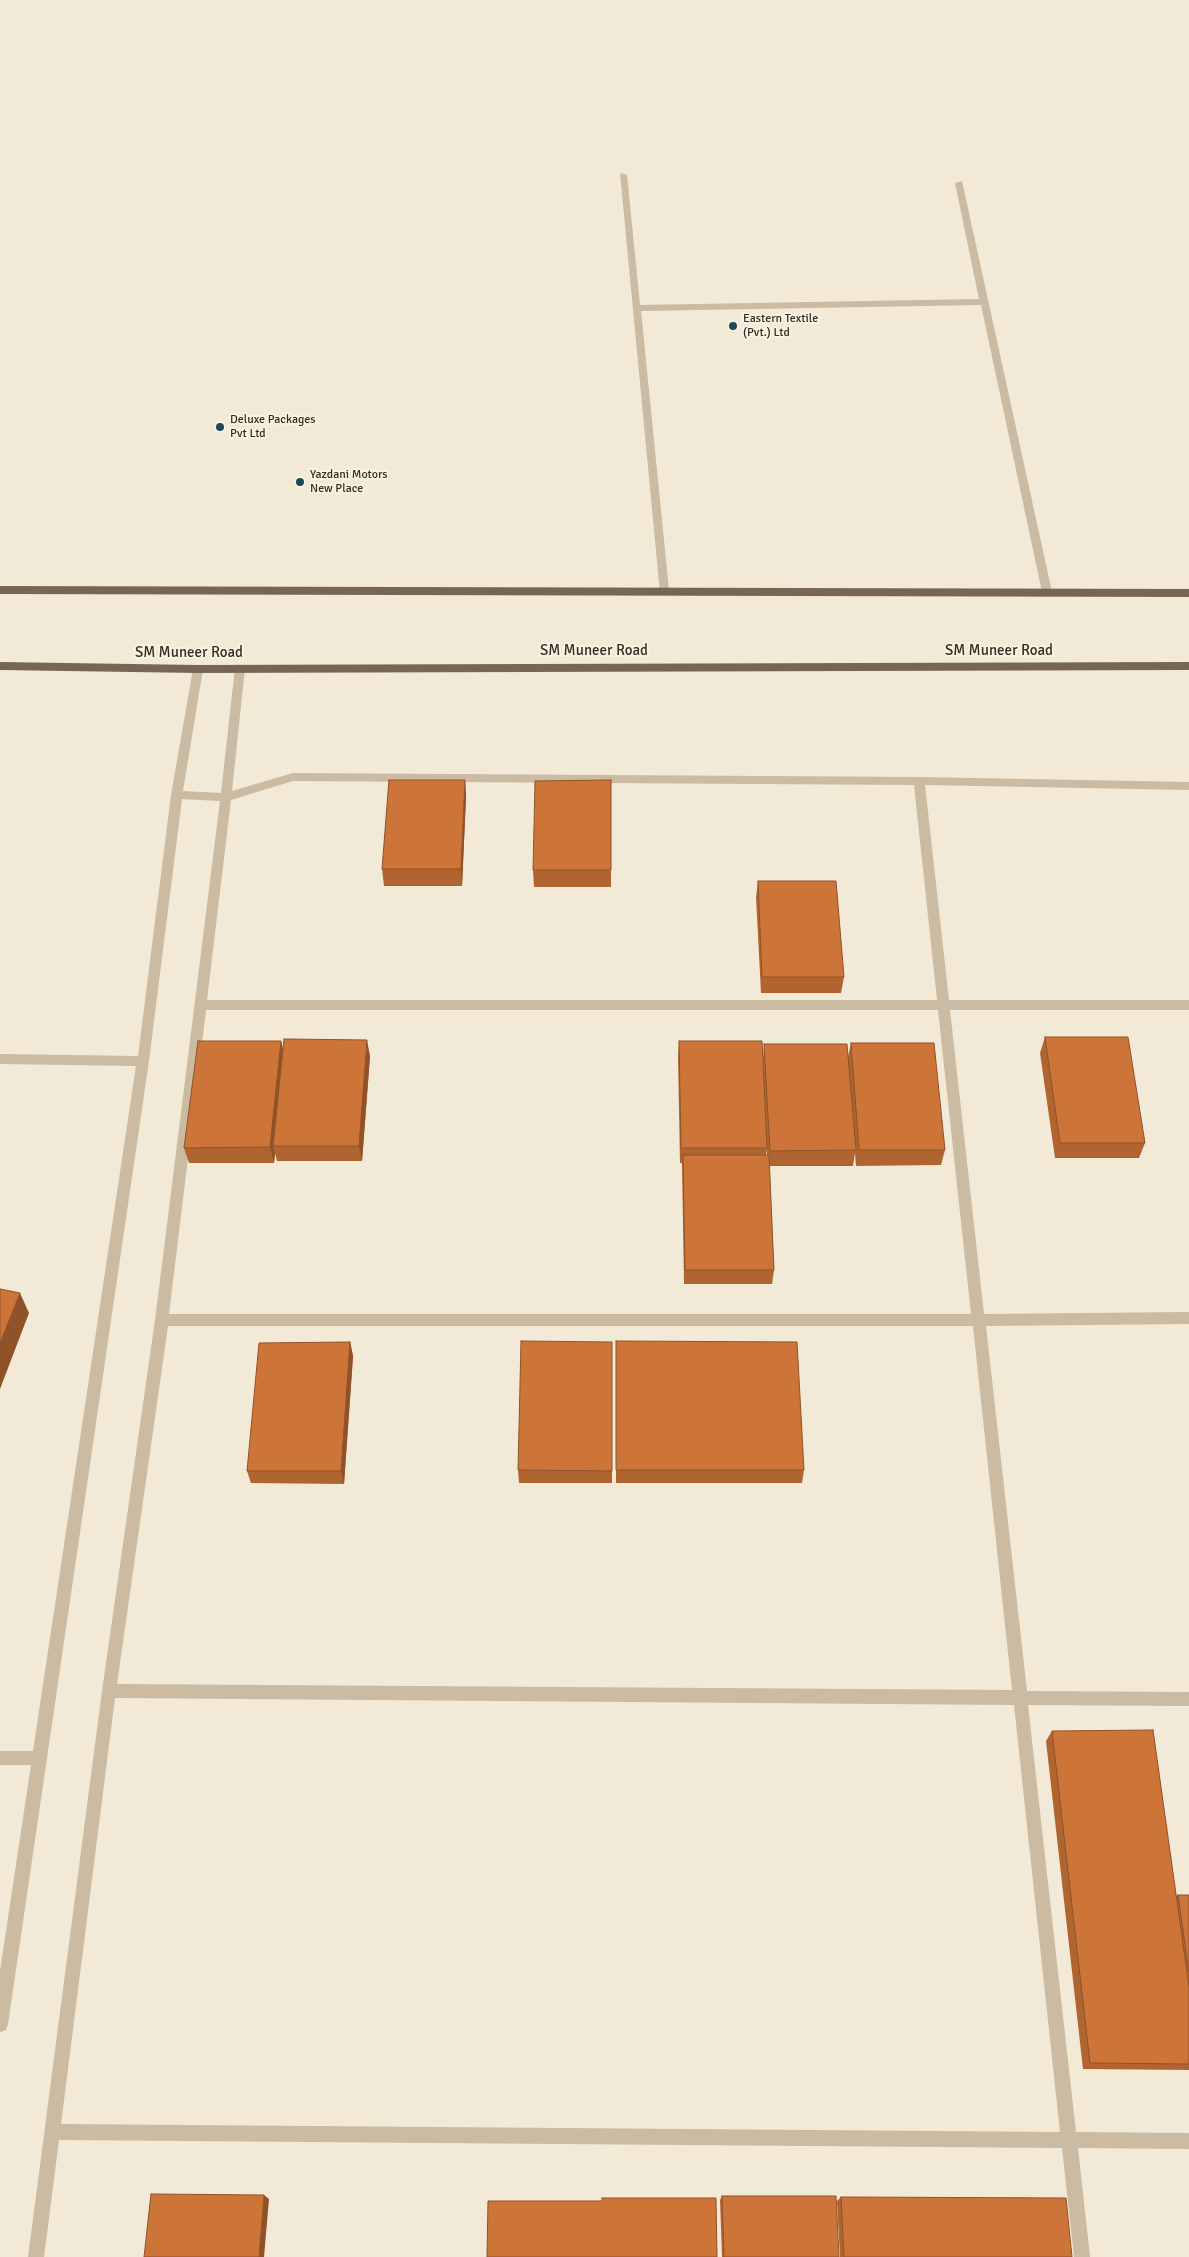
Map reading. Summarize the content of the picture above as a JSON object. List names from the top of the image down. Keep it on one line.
{"streets":{"main road":["SM Muneer Road"]},"places":["Eastern Textile (Pvt.) Ltd","Deluxe Packages Pvt Ltd","Yazdani Motors New Place"]}
